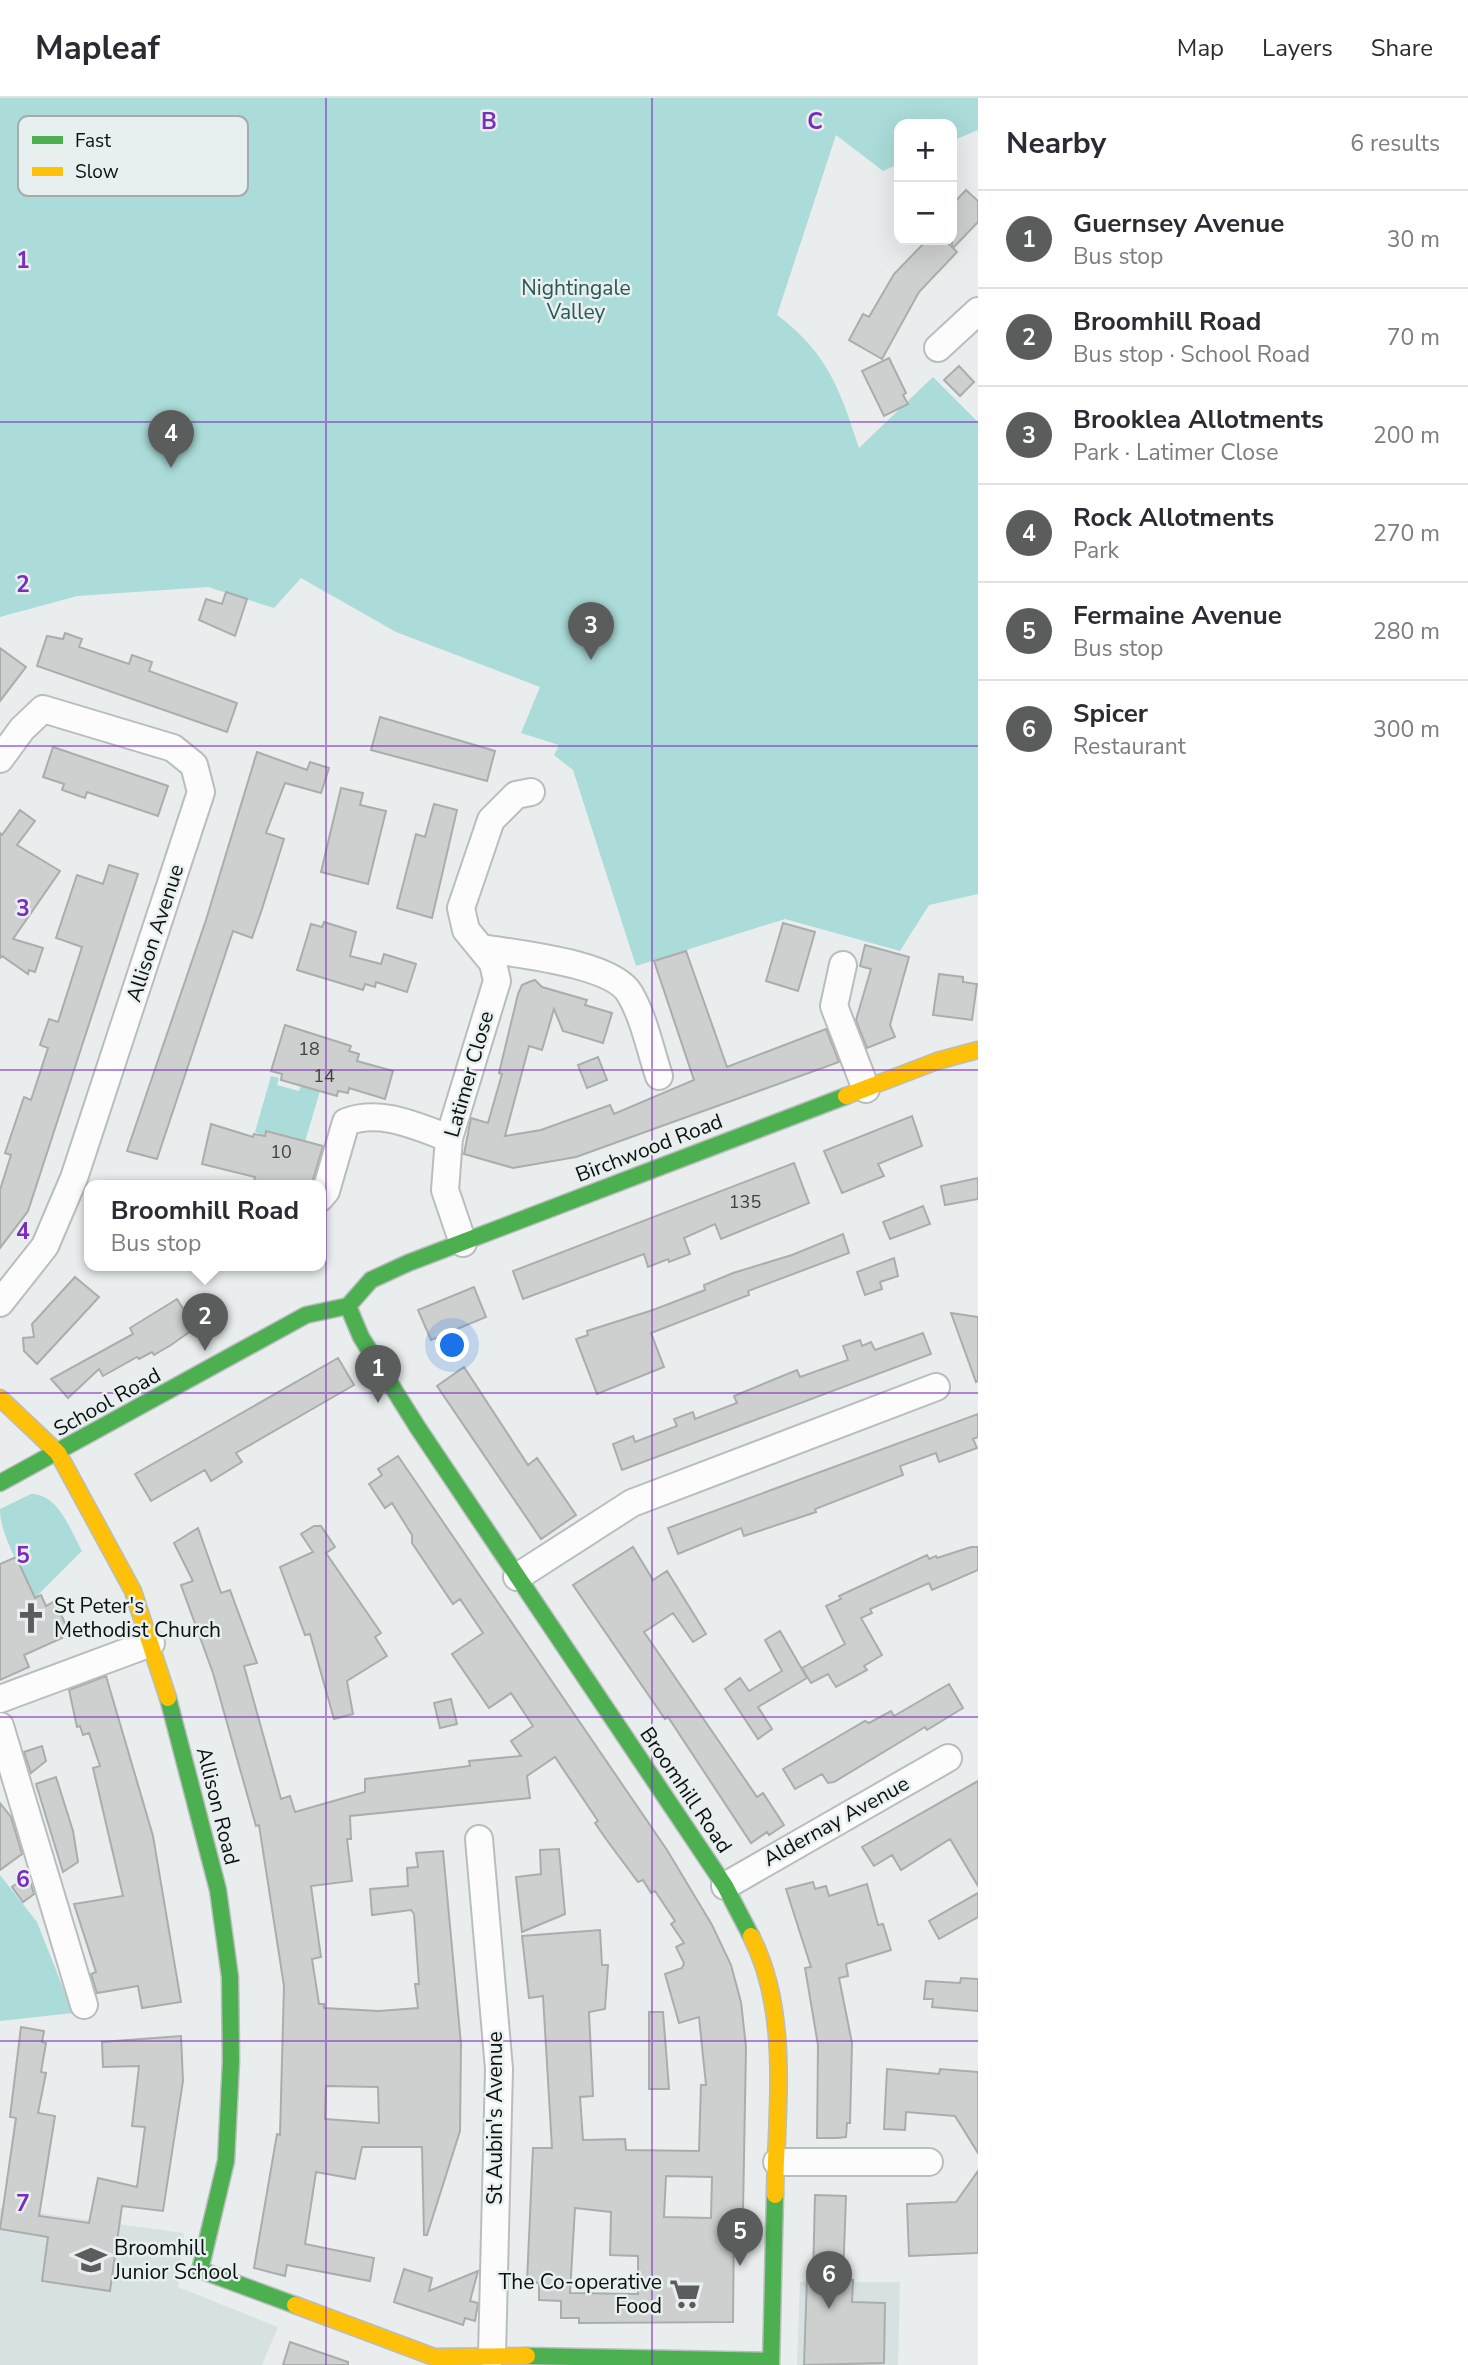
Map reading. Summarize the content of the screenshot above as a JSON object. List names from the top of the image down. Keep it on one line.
{"streets":{"street":["Allison Avenue","Latimer Close","Birchwood Road","School Road","Broomhill Road","Allison Road","Aldernay Avenue","St Aubin's Avenue"]},"crossings":[["Latimer Close","Birchwood Road"],["Birchwood Road","School Road"],["Birchwood Road","Broomhill Road"],["School Road","Broomhill Road"],["School Road","Allison Road"],["Broomhill Road","Aldernay Avenue"],["Allison Road","St Aubin's Avenue"]],"parks":["Nightingale Valley"],"places":{"church":["St Peter's Methodist Church"],"school or university":["Broomhill Junior School"],"supermarket":["The Co-operative Food"]},"house_numbers":["18","14","10","135"],"legend":["Fast","Slow"],"page":{"header":"Mapleaf","nav":["Map","Layers","Share"],"heading":["Nearby","6 results"],"map_buttons":["+","−"],"list":[{"mark":"1","name":"Guernsey Avenue","note":"Bus stop","value":"30 m"},{"mark":"2","name":"Broomhill Road","note":"Bus stop · School Road","value":"70 m"},{"mark":"3","name":"Brooklea Allotments","note":"Park · Latimer Close","value":"200 m"},{"mark":"4","name":"Rock Allotments","note":"Park","value":"270 m"},{"mark":"5","name":"Fermaine Avenue","note":"Bus stop","value":"280 m"},{"mark":"6","name":"Spicer","note":"Restaurant","value":"300 m"}],"pins":["4","3","2","1","5","6"],"popup":["Broomhill Road","Bus stop"]},"grid":{"columns":["B","C"],"rows":["1","2","3","4","5","6","7"]}}
